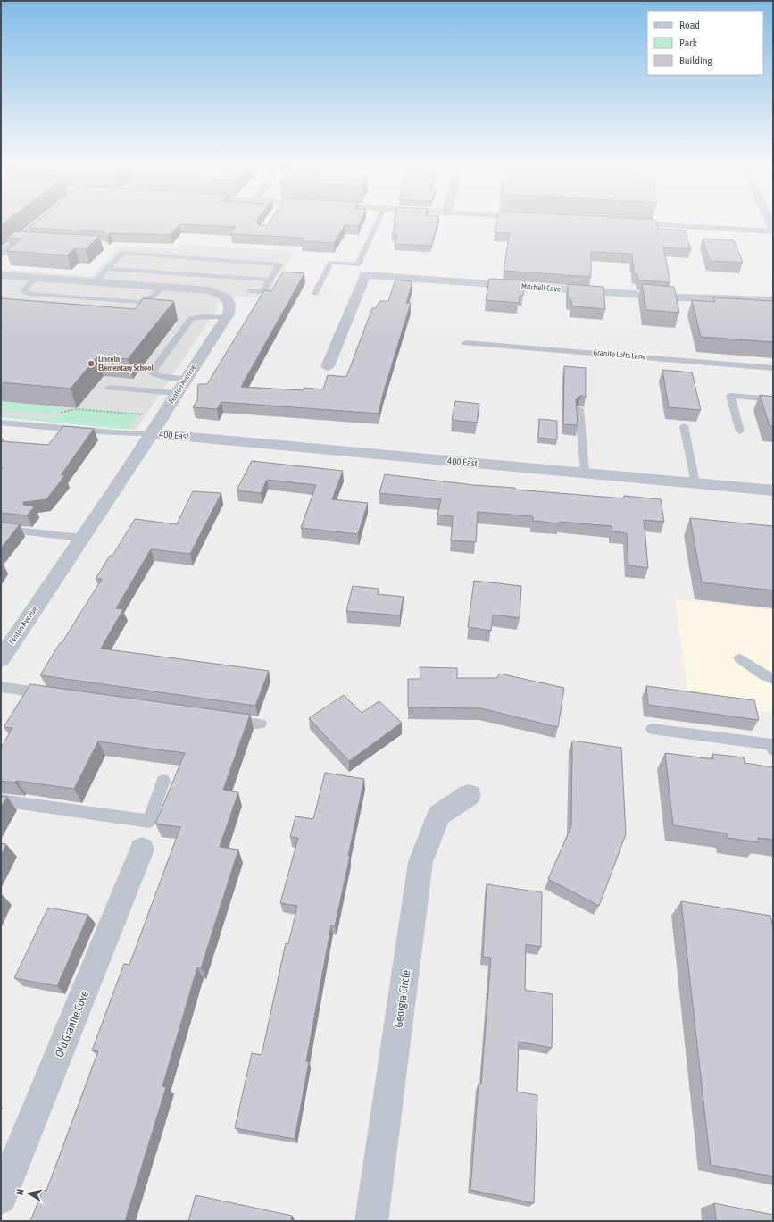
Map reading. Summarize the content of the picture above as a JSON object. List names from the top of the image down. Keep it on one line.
{"streets":{"street":["Mitchell Cove","Fenton Avenue","400 East","Georgia Circle","Old Granite Cove"],"lane":["Granite Lofts Lane"]},"crossings":[["Fenton Avenue","400 East"]],"places":["Lincoln Elementary School"],"legend":["Road","Park","Building"],"north":"left"}
